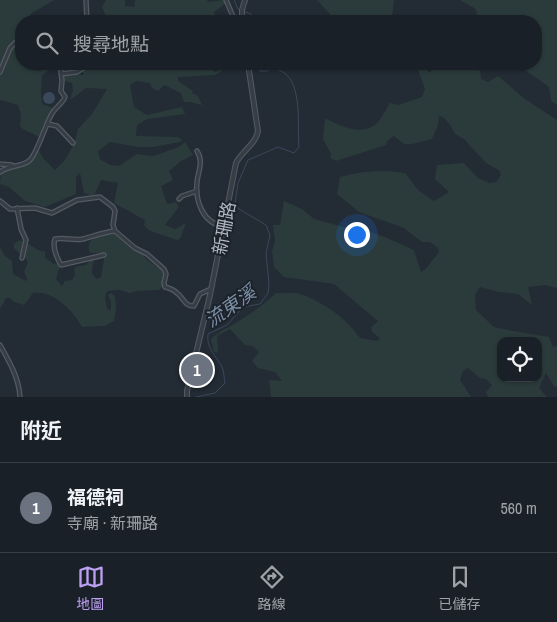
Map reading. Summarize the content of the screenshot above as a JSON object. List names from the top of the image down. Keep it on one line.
{"streets":{"street":["新珊路"]},"water":["流東溪"],"page":{"search":"搜尋地點","pins":"1","heading":"附近","list":[{"mark":"1","name":"福德祠","note":"寺廟 · 新珊路","value":"560 m"}],"nav":["地圖","路線","已儲存"]}}
